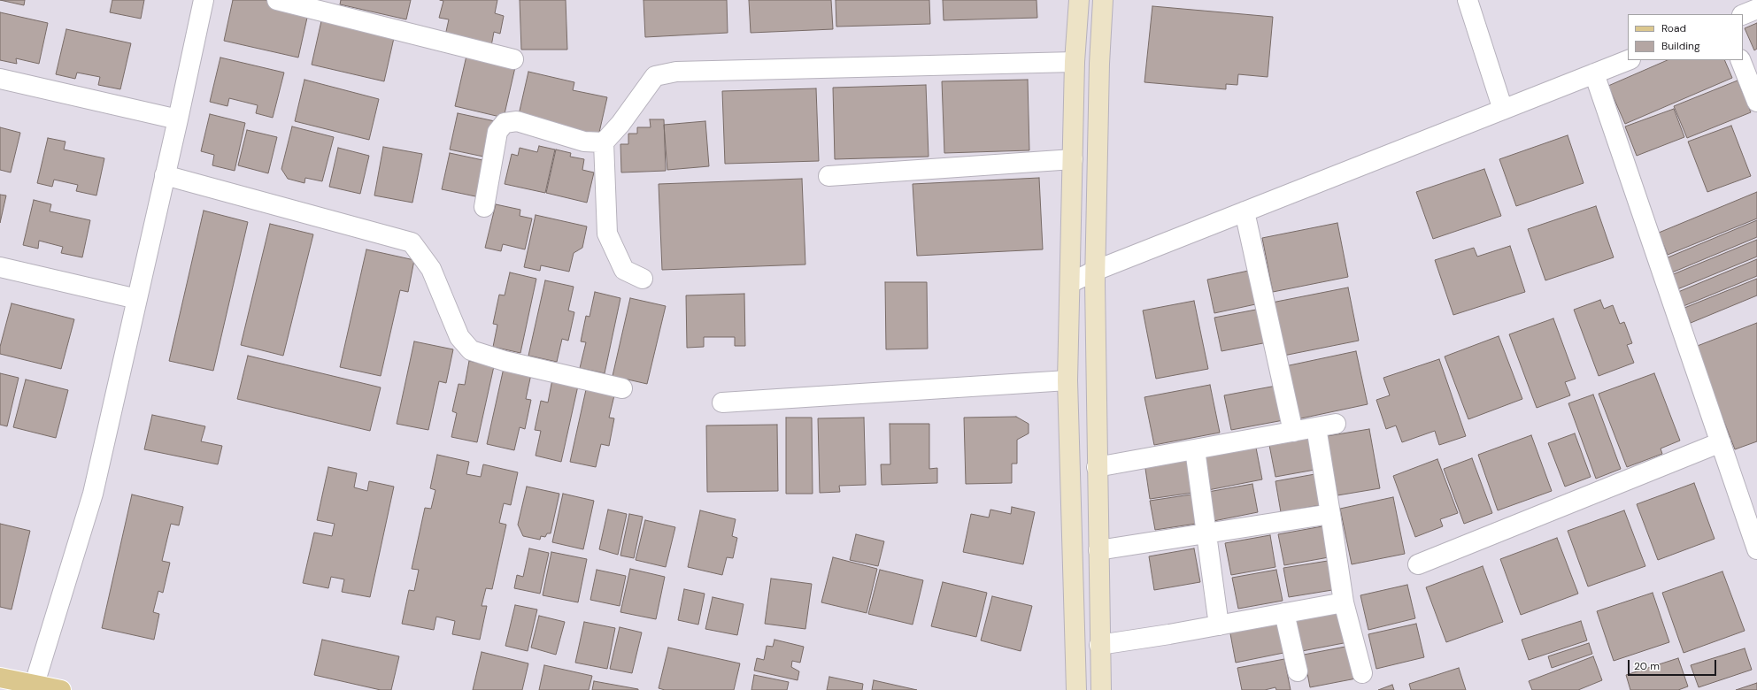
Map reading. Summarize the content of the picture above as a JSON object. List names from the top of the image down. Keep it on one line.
{"legend":["Road","Building"],"scale_bar":"20 m"}
